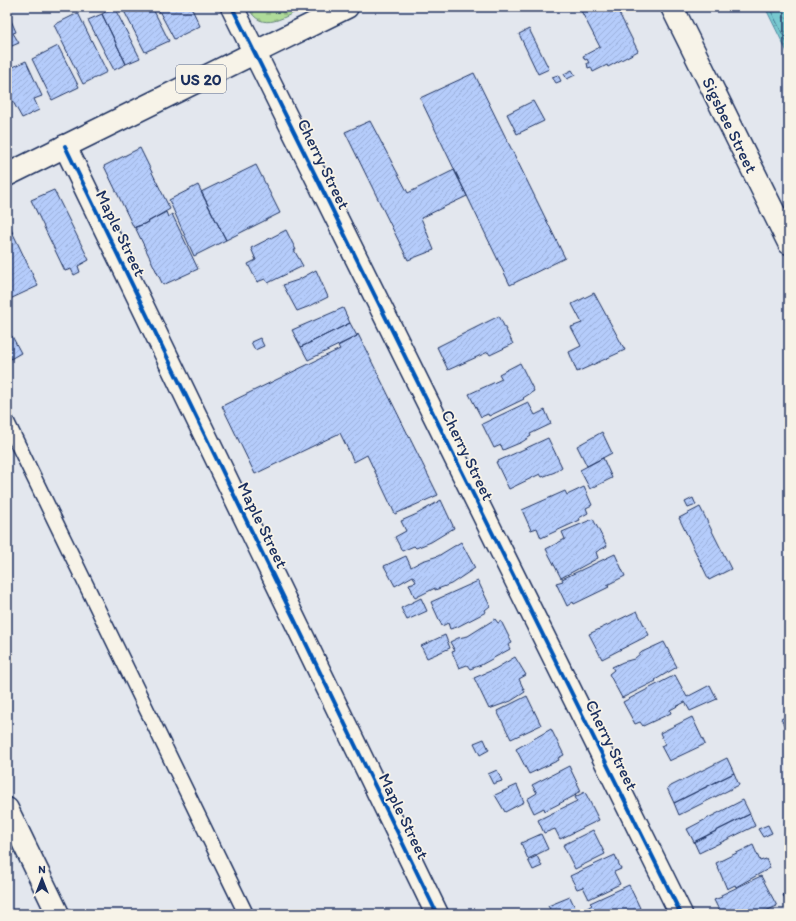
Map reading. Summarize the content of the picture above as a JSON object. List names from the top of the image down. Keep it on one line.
{"streets":{"street":["US 20","Sigsbee Street","Cherry Street","Maple Street"]},"crossings":[["US 20","Cherry Street"],["US 20","Maple Street"]],"north":"top"}
